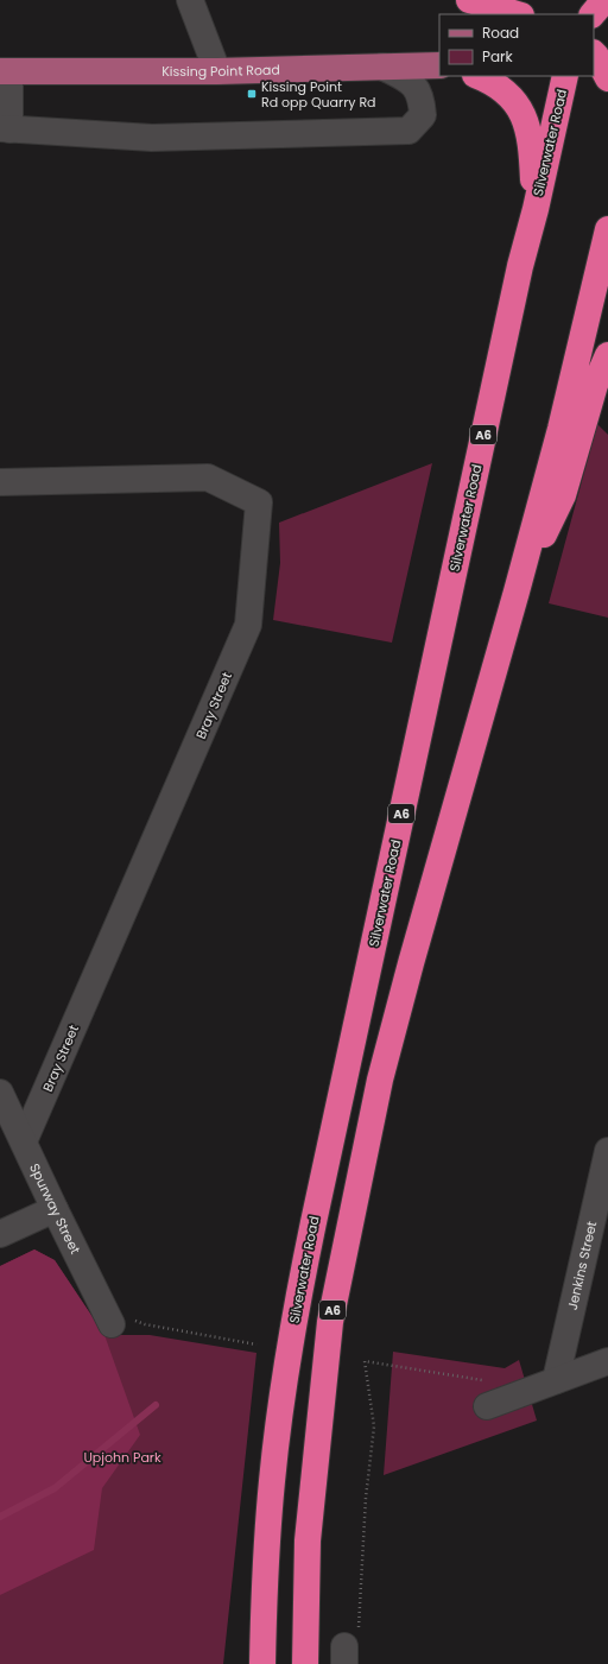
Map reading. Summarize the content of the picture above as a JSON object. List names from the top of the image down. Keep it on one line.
{"streets":{"highway":["Silverwater Road","A6"],"main road":["Kissing Point Road"],"street":["Bray Street","Spurway Street","Jenkins Street"]},"crossings":[["Bray Street","Spurway Street"]],"parks":["Upjohn Park"],"places":{"transit":["Kissing Point Rd opp Quarry Rd"]},"legend":["Road","Park"]}
